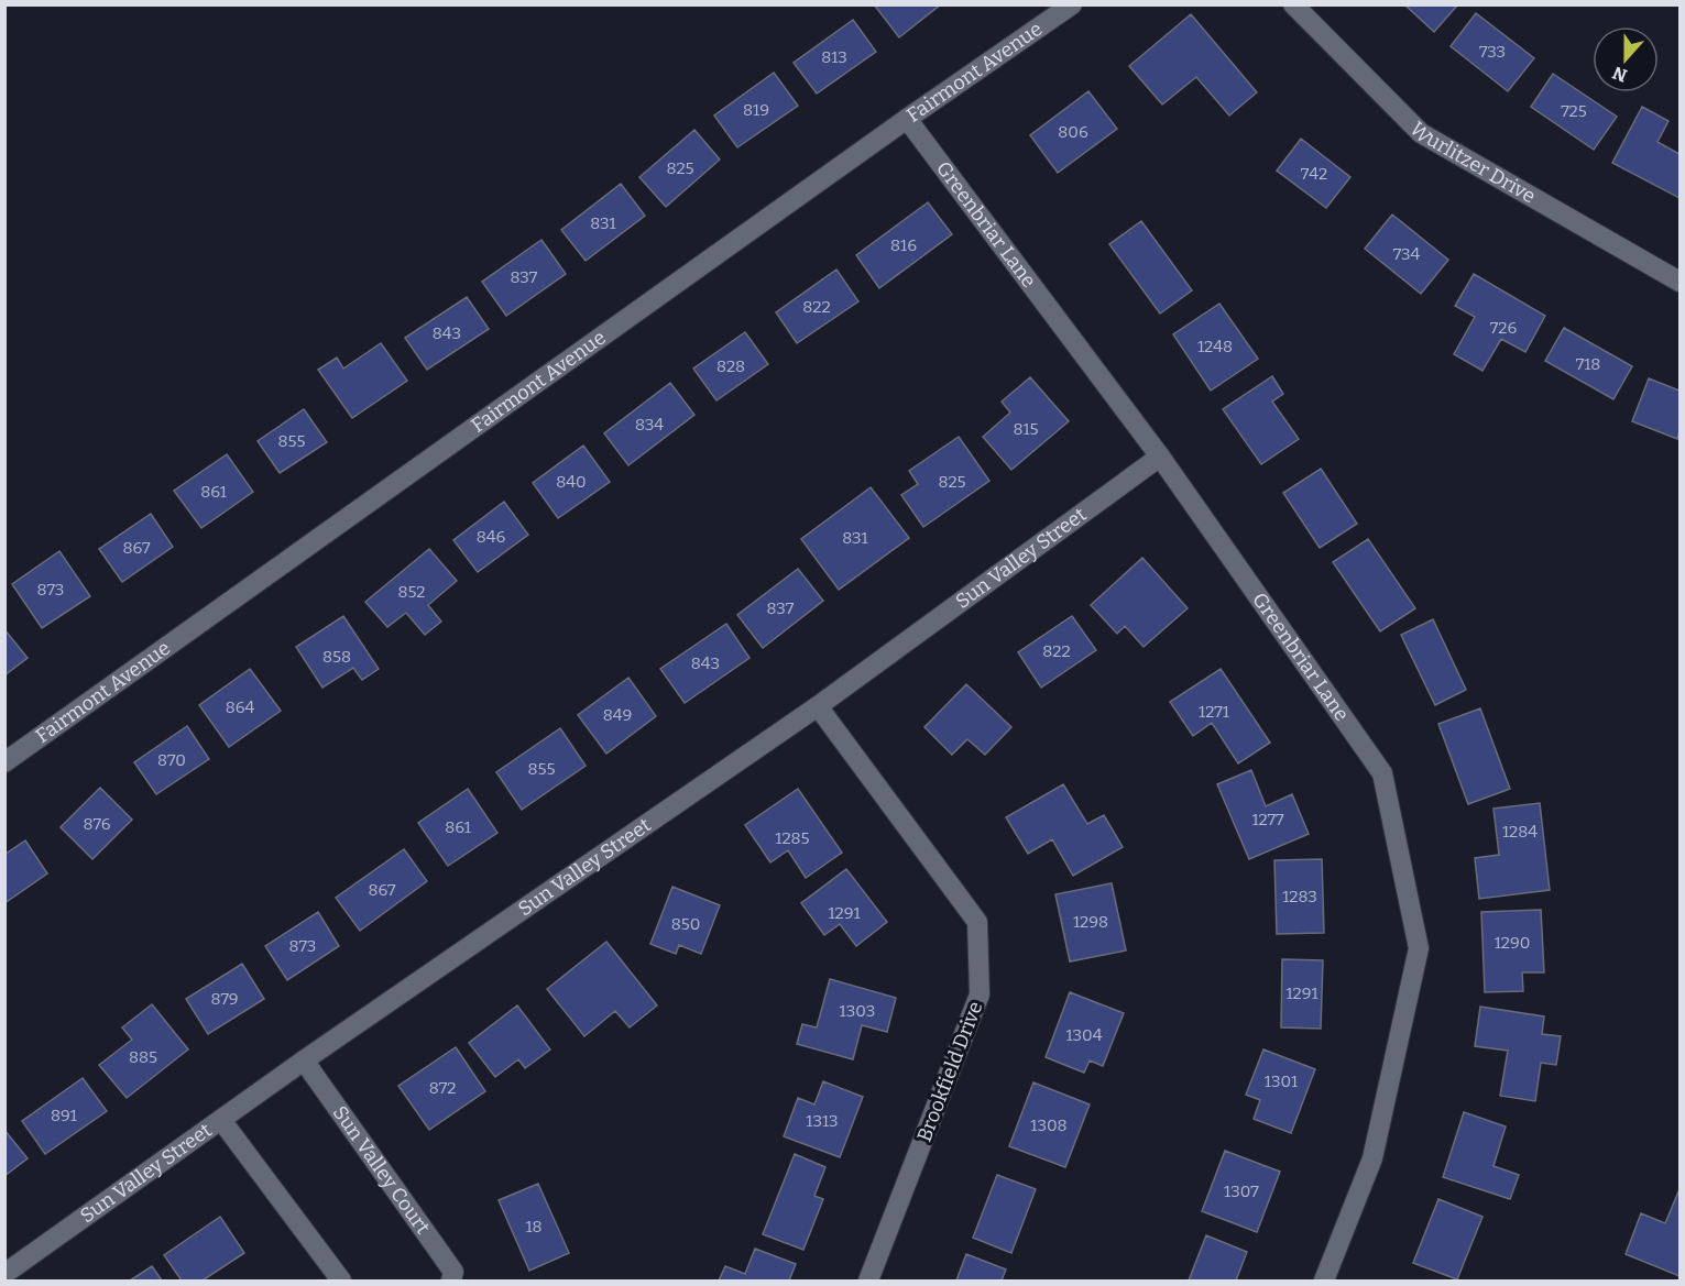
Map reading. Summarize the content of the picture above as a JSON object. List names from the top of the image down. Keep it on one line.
{"streets":{"street":["Fairmont Avenue","Wurlitzer Drive","Greenbriar Lane","Sun Valley Street","Brookfield Drive","Sun Valley Court"]},"crossings":[["Fairmont Avenue","Greenbriar Lane"],["Greenbriar Lane","Sun Valley Street"],["Sun Valley Street","Brookfield Drive"],["Sun Valley Street","Sun Valley Court"]],"house_numbers":["733","813","819","725","806","825","742","831","816","734","837","822","726","843","1248","718","828","834","815","855","840","825","861","846","831","867","873","852","837","822","858","843","864","1271","849","870","855","1277","876","861","1284","1285","867","1283","1291","1298","850","1290","873","1291","879","1303","1304","885","1301","872","891","1313","1308","1307","18"],"north":"bottom"}
